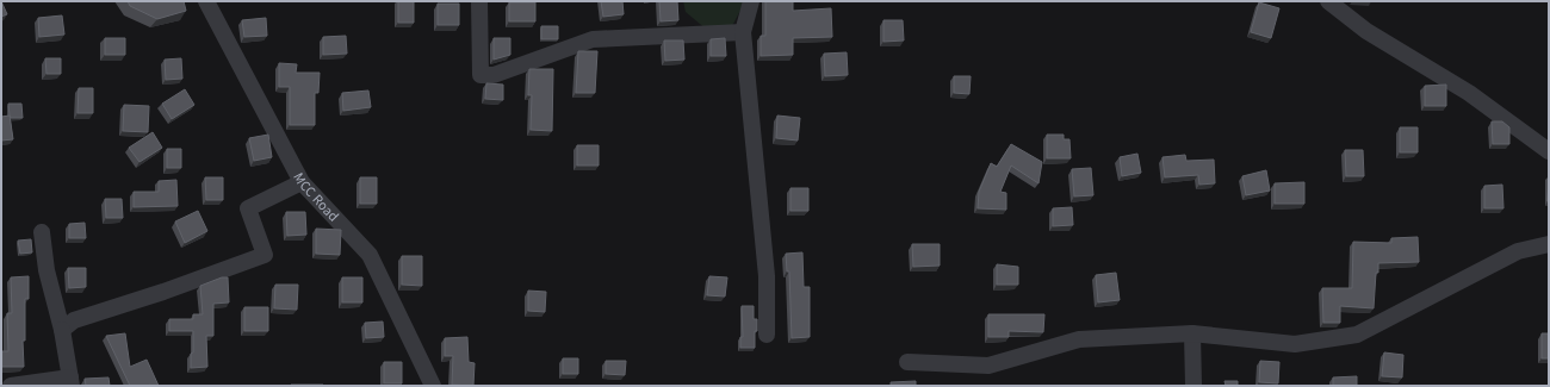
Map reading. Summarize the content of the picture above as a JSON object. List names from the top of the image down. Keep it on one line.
{"streets":{"street":["MCC Road"]}}
